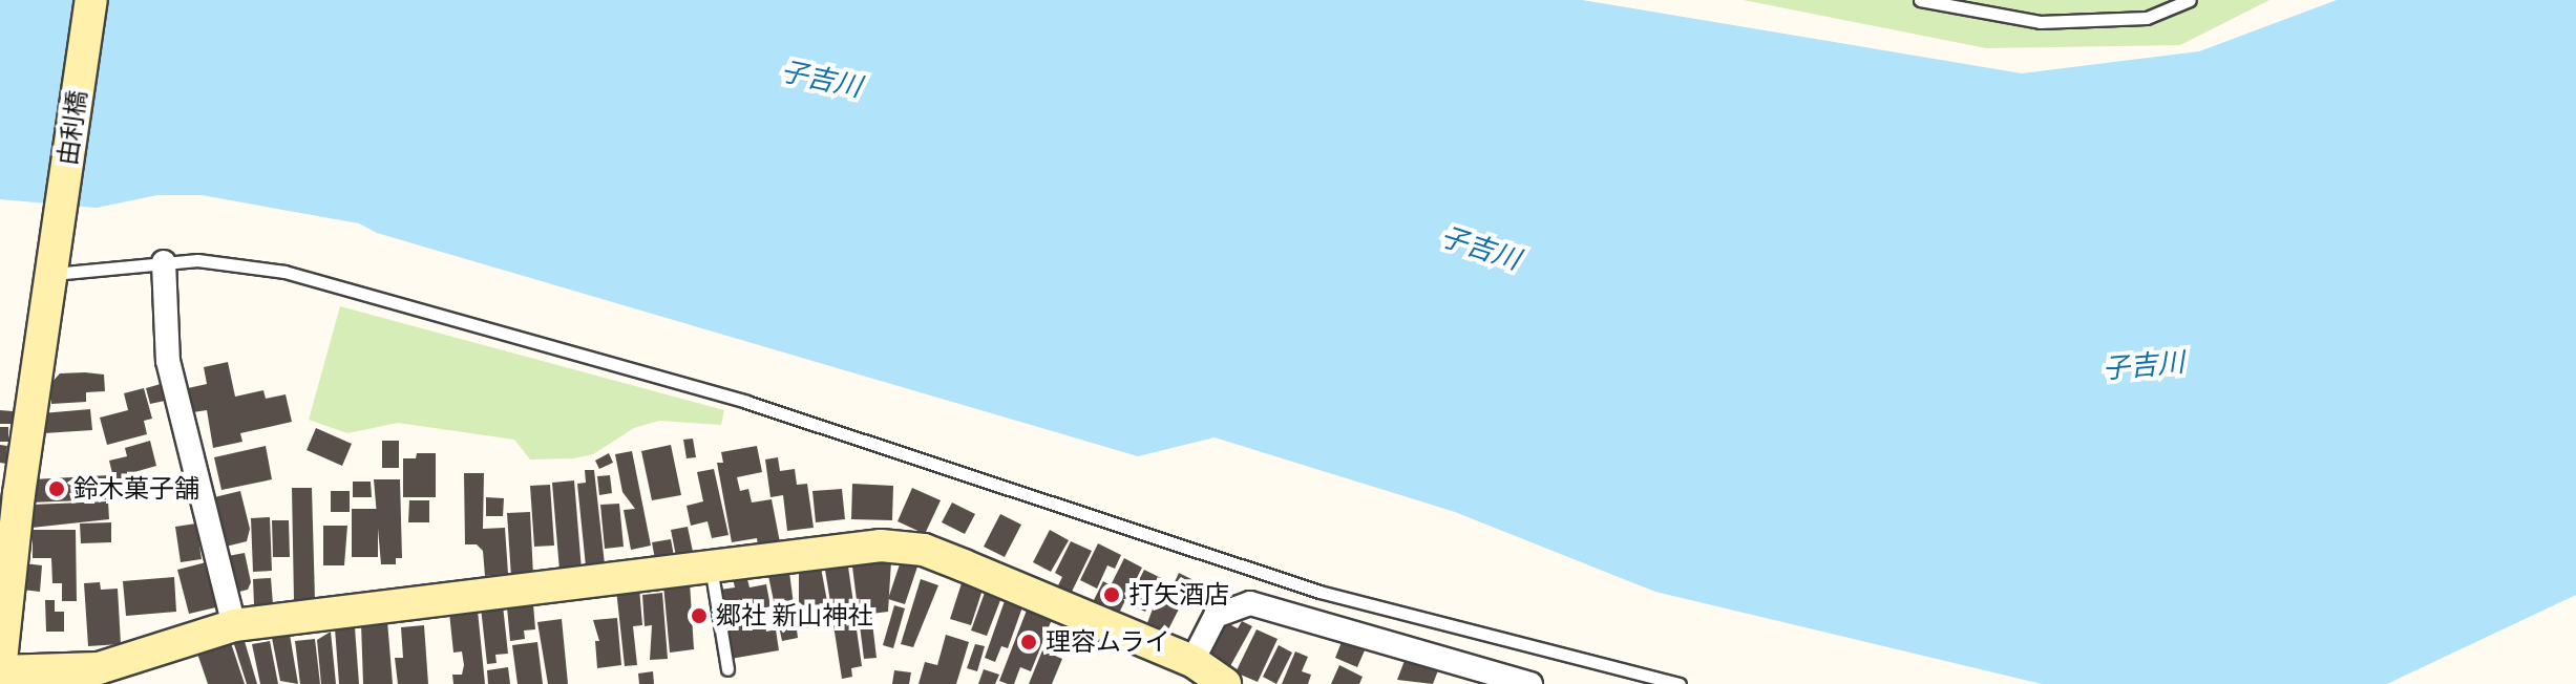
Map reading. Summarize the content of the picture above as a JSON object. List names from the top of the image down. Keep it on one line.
{"streets":{"street":["由利橋"]},"water":["子吉川"],"places":["鈴木菓子舗","打矢酒店","郷社 新山神社","理容ムライ"]}
